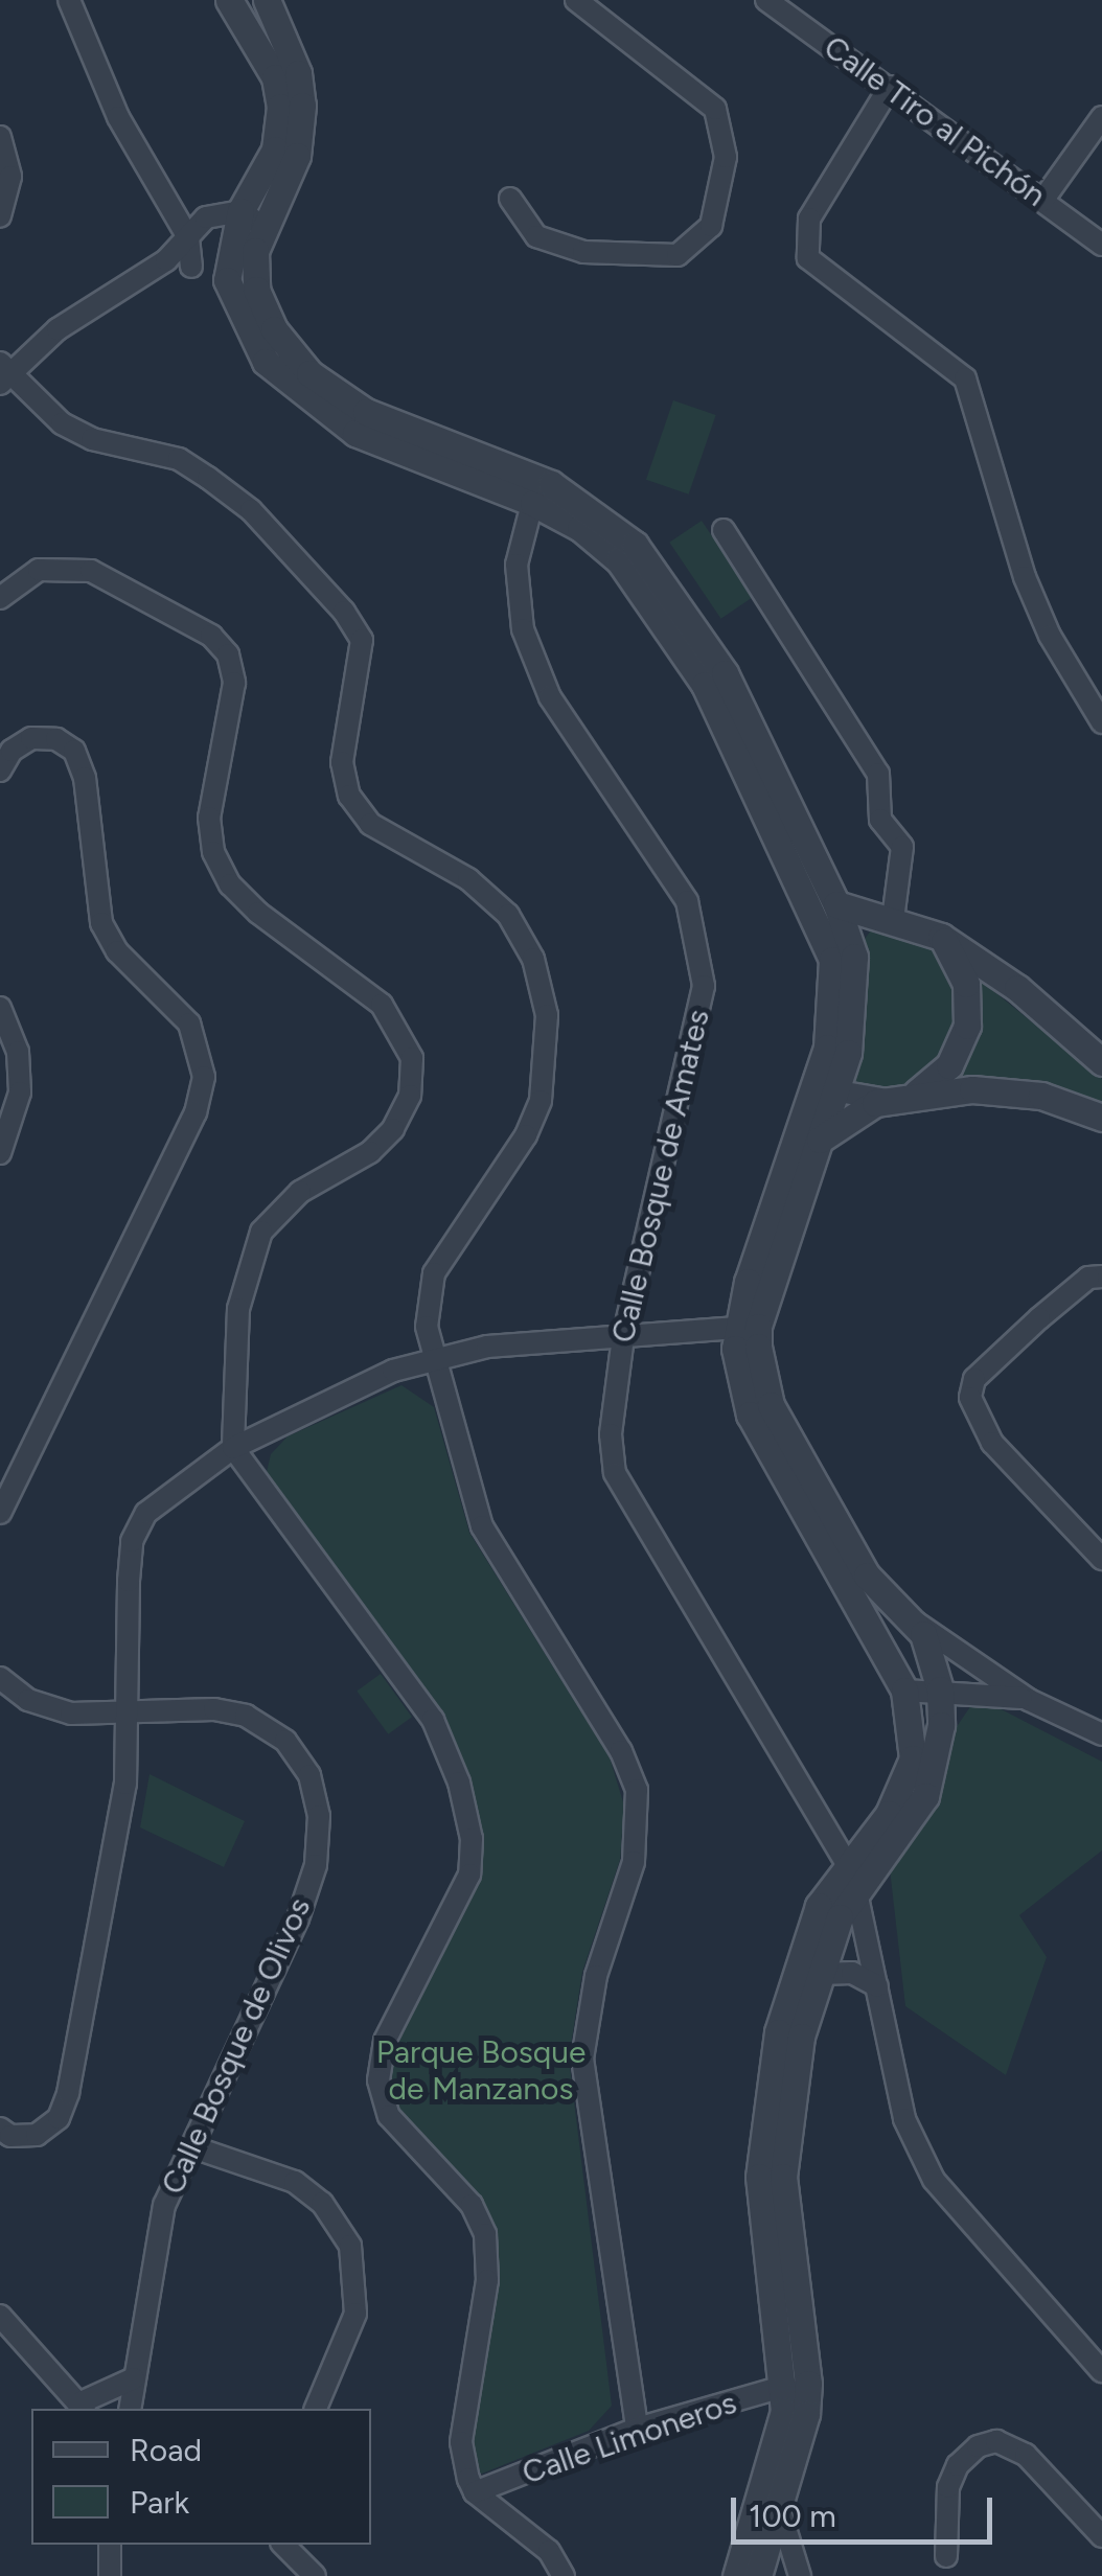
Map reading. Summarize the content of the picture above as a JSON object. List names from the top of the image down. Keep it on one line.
{"streets":{"street":["Calle Tiro al Pichón","Calle Bosque de Amates","Calle Bosque de Olivos","Calle Limoneros"]},"parks":["Parque Bosque de Manzanos"],"legend":["Road","Park"],"scale_bar":"100 m"}
